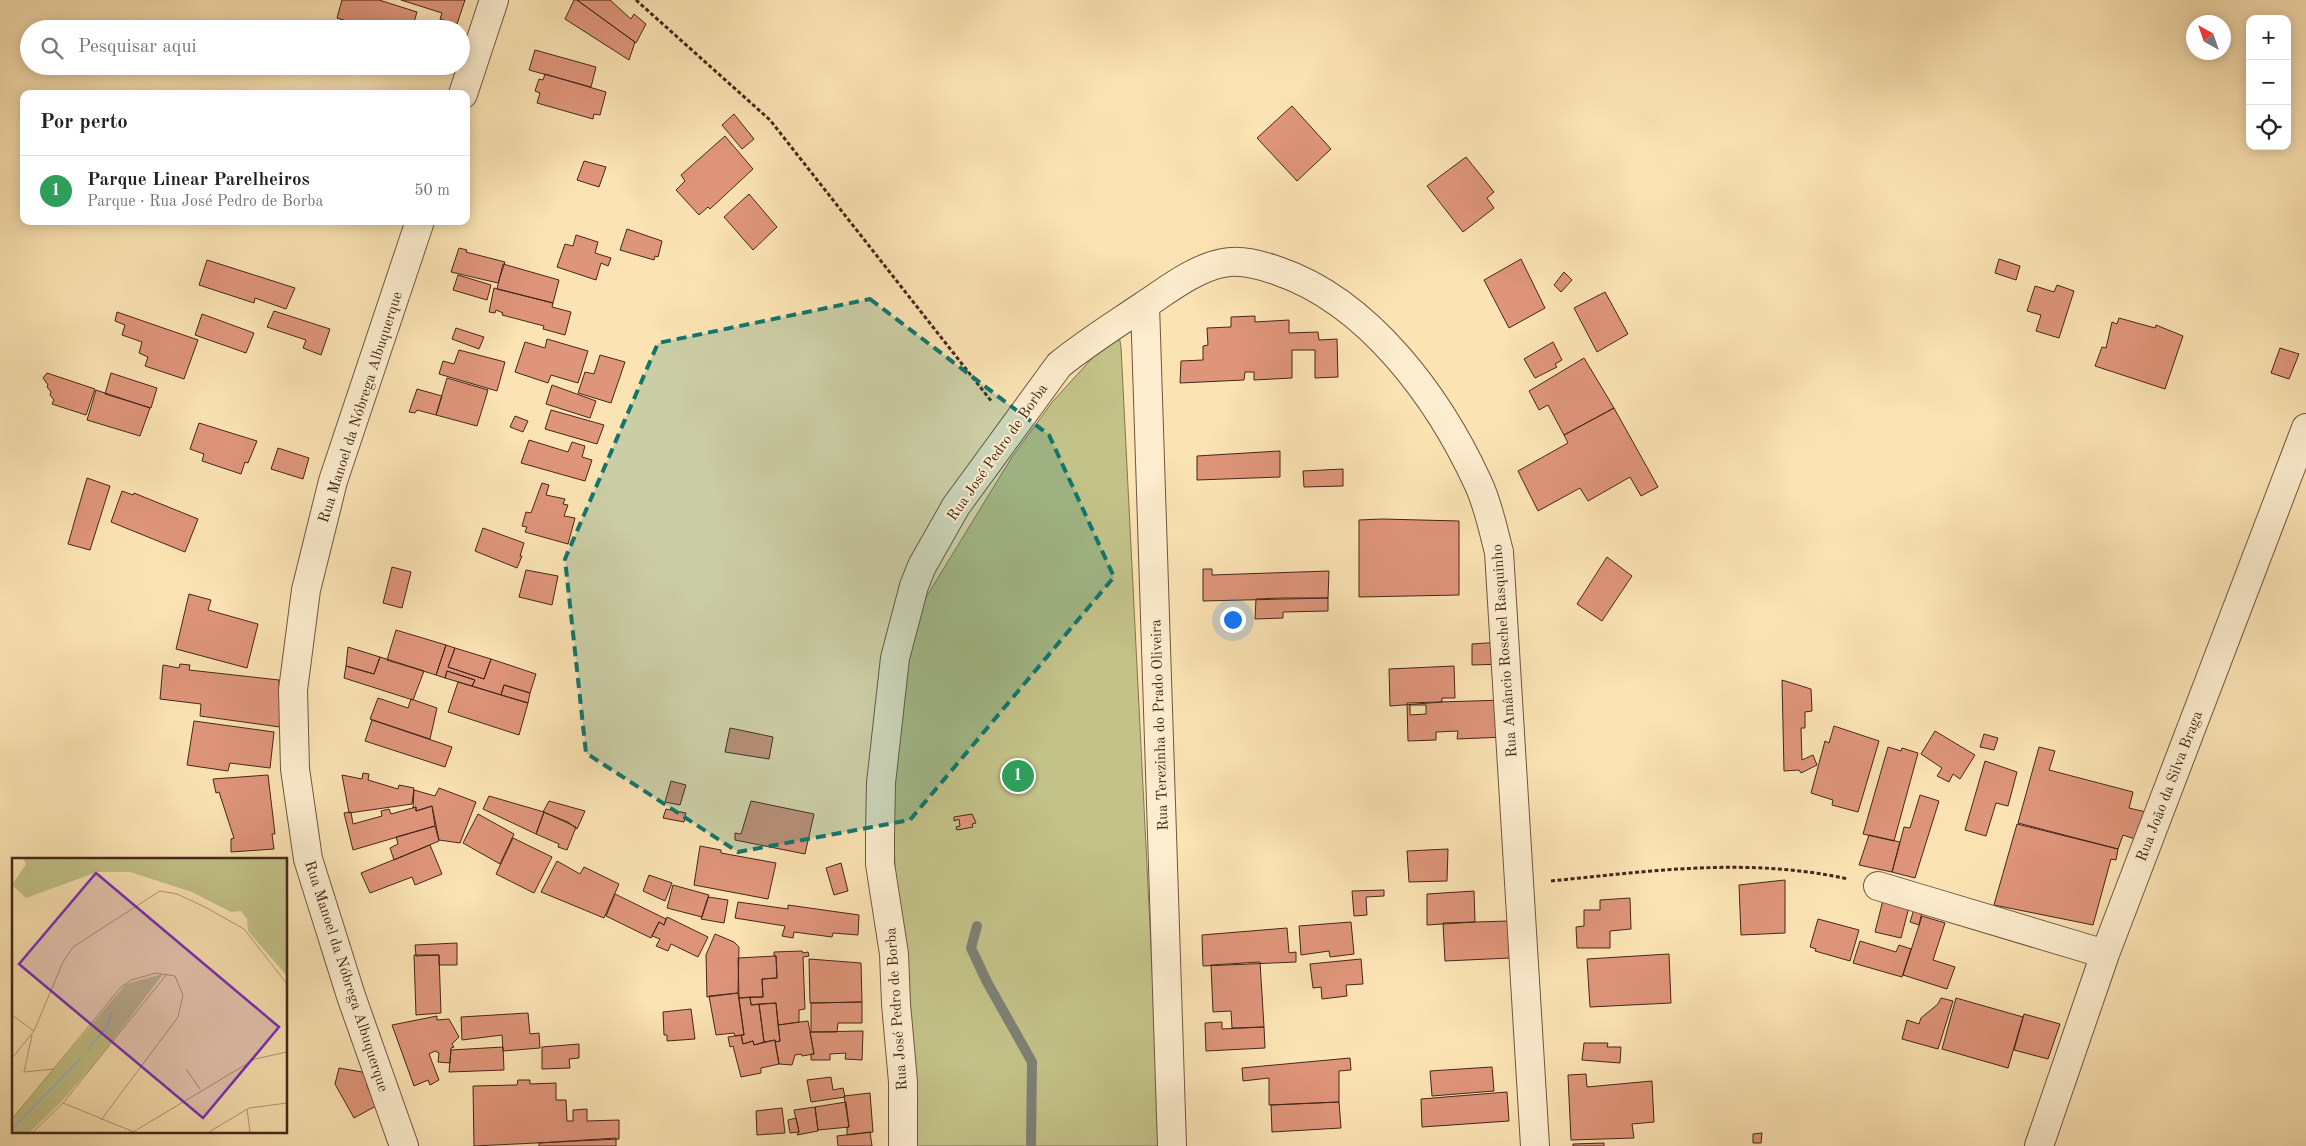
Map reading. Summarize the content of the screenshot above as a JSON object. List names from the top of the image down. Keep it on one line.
{"streets":{"street":["Rua Manoel da Nóbrega Albuquerque","Rua José Pedro de Borba","Rua Amâncio Roschel Rasquinho","Rua Terezinha do Prado Oliveira","Rua João da Silva Braga"]},"crossings":[["Rua José Pedro de Borba","Rua Amâncio Roschel Rasquinho"],["Rua José Pedro de Borba","Rua Terezinha do Prado Oliveira"],["Rua Amâncio Roschel Rasquinho","Rua Terezinha do Prado Oliveira"]],"north":"top left","page":{"map_buttons":["+","−"],"search":"Pesquisar aqui","heading":"Por perto","list":[{"mark":"1","name":"Parque Linear Parelheiros","note":"Parque · Rua José Pedro de Borba","value":"50 m"}],"pins":"1"}}
